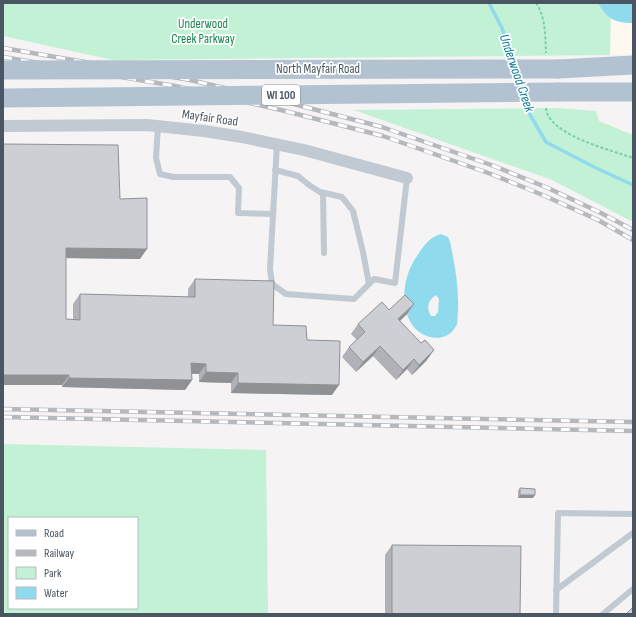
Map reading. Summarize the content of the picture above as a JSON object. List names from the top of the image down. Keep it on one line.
{"streets":{"main road":["North Mayfair Road","WI 100"],"street":["Mayfair Road"]},"water":["Underwood Creek"],"parks":["Underwood Creek Parkway"],"legend":["Road","Railway","Park","Water"]}
